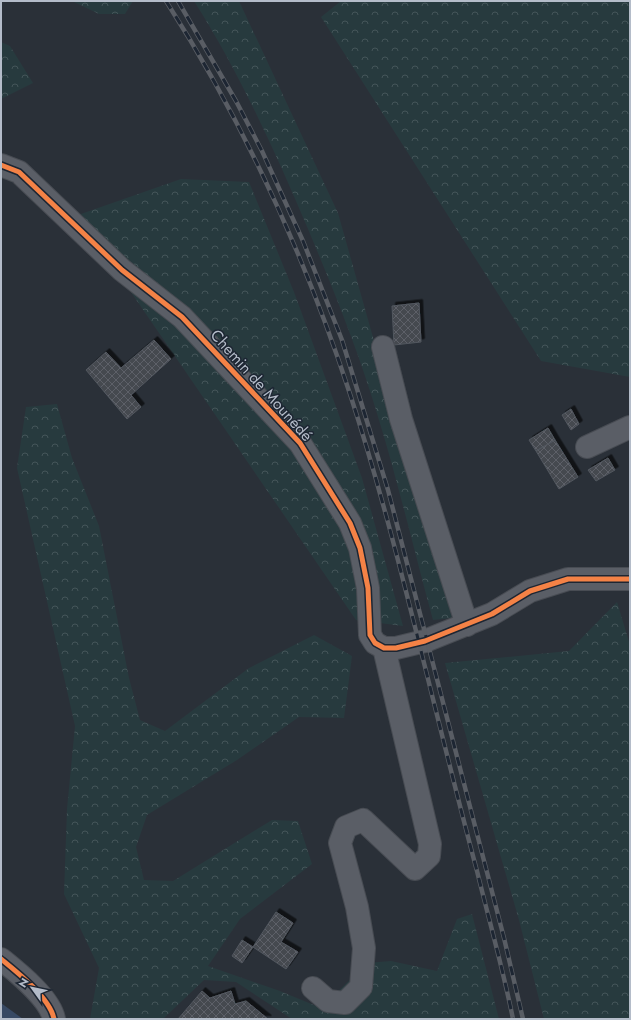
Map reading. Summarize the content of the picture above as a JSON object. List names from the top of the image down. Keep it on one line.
{"streets":{"street":["Chemin de Mounédé"]},"north":"top left"}
